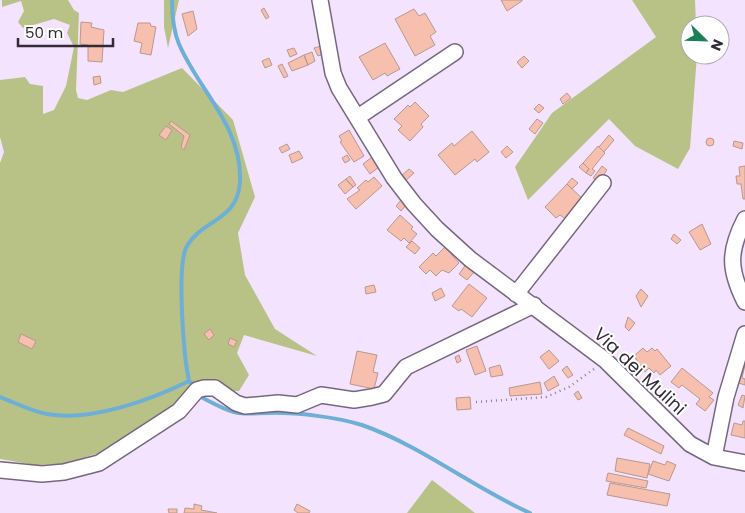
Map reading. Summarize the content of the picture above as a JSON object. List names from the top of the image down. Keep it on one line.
{"streets":{"street":["Via dei Mulini"]},"scale_bar":"50 m","north":"bottom right"}
